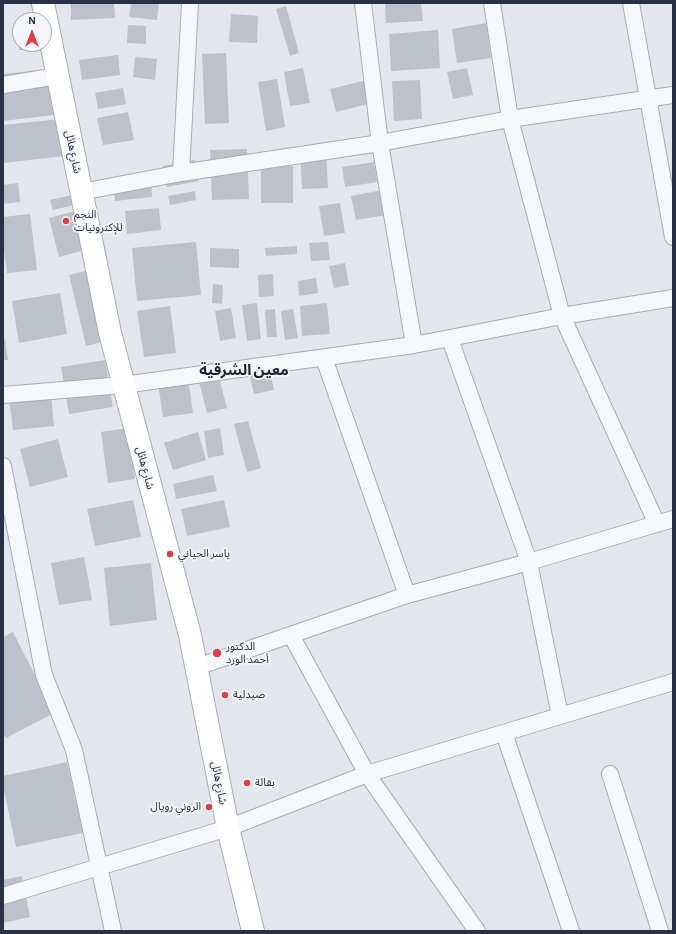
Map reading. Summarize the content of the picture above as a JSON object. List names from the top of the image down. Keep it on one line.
{"streets":{"street":["شارع هائل"]},"districts":["معين الشرقية"],"places":["النجم للإكترونيات","ياسر الحياني","الدكتور أحمد الورد","صيدلية","بقالة","الروني رويال"],"north":"top"}
